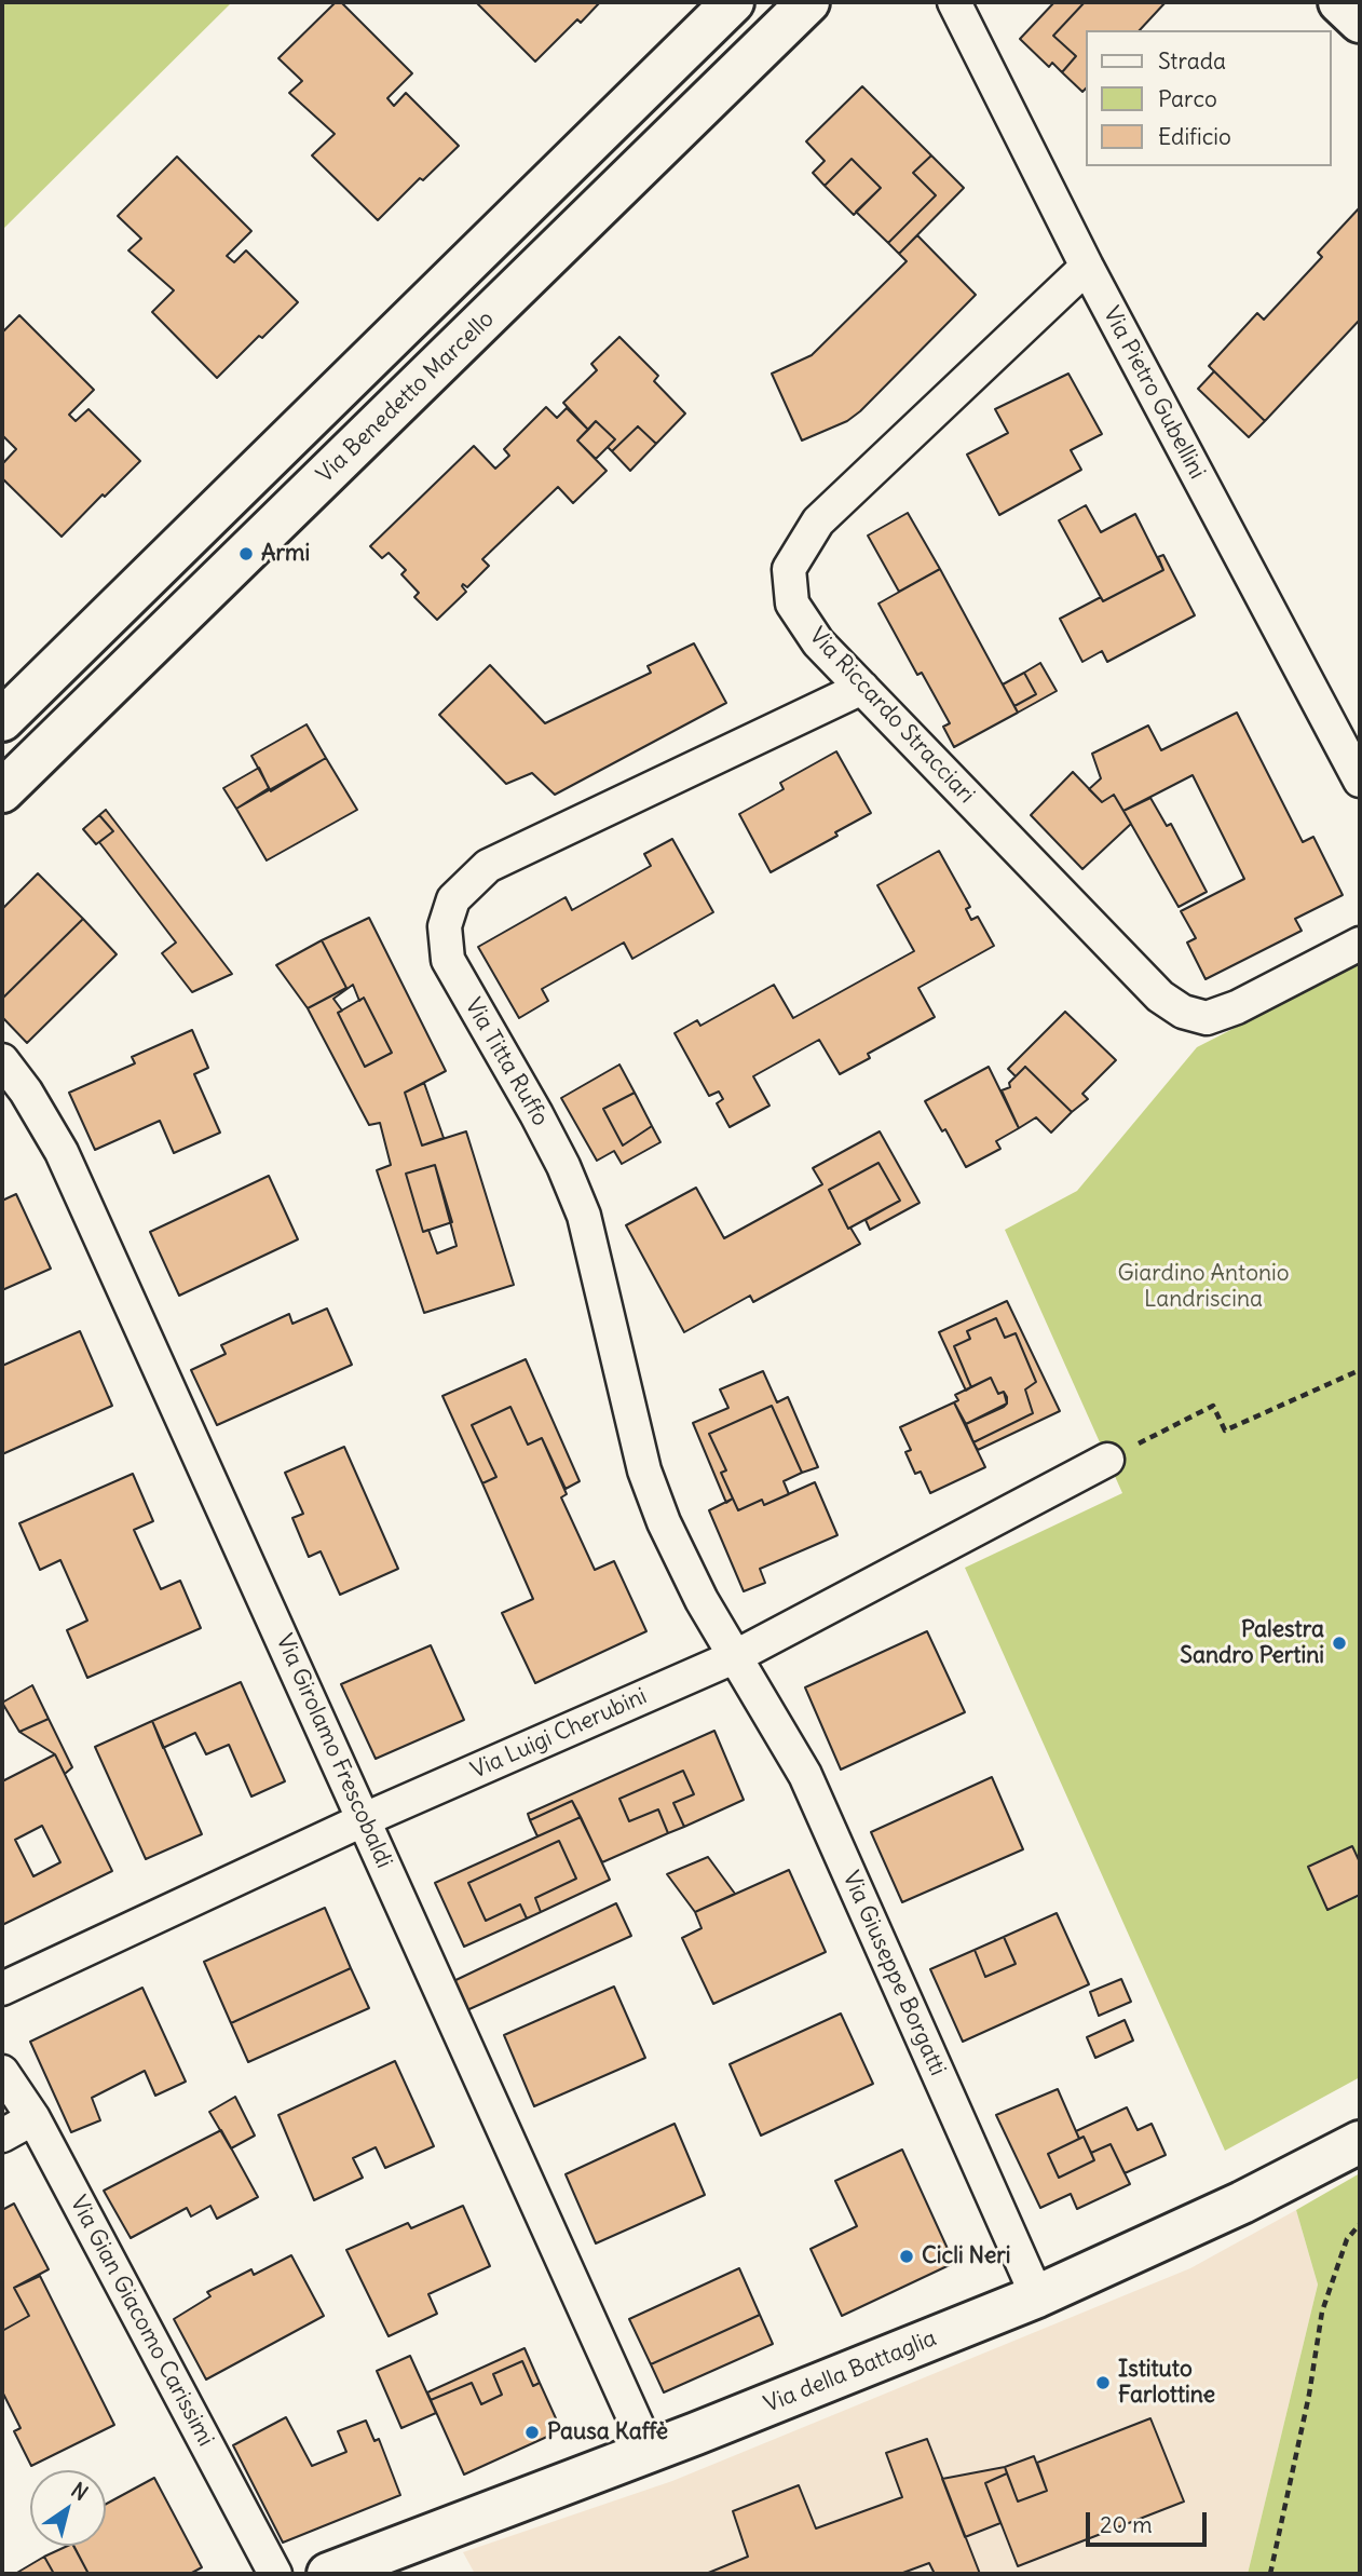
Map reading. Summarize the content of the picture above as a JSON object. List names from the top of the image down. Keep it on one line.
{"streets":{"main road":["Via Benedetto Marcello","Via della Battaglia"],"street":["Via Pietro Gubellini","Via Riccardo Stracciari","Via Titta Ruffo","Via Luigi Cherubini","Via Girolamo Frescobaldi","Via Giuseppe Borgatti","Via Gian Giacomo Carissimi"]},"crossings":[["Via Pietro Gubellini","Via Riccardo Stracciari"],["Via Riccardo Stracciari","Via Titta Ruffo"],["Via Titta Ruffo","Via Luigi Cherubini"],["Via Titta Ruffo","Via Giuseppe Borgatti"],["Via Luigi Cherubini","Via Girolamo Frescobaldi"],["Via Luigi Cherubini","Via Giuseppe Borgatti"],["Via Girolamo Frescobaldi","Via della Battaglia"],["Via Giuseppe Borgatti","Via della Battaglia"]],"parks":["Giardino Antonio Landriscina"],"places":["Armi","Palestra Sandro Pertini","Cicli Neri","Istituto Farlottine","Pausa Kaffè"],"legend":["Strada","Parco","Edificio"],"scale_bar":"20 m","north":"top right"}
